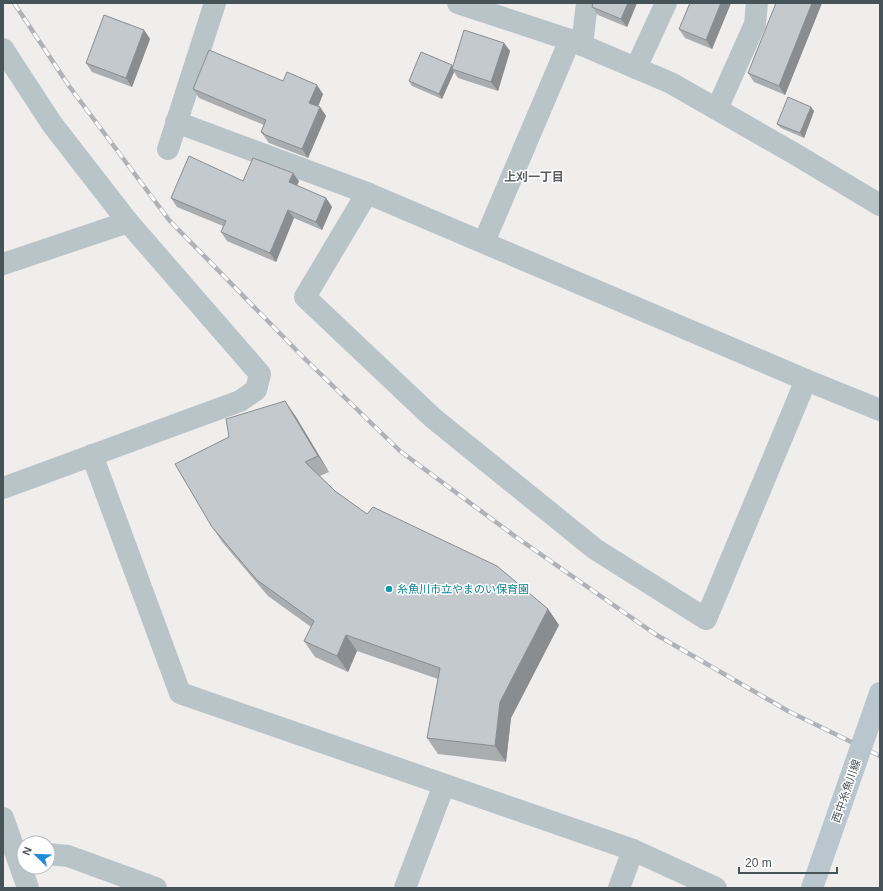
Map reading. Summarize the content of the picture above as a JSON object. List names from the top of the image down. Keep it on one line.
{"streets":{"main road":["西中糸魚川線"]},"districts":["上刈一丁目"],"places":["糸魚川市立やまのい保育園"],"scale_bar":"20 m","north":"top left"}
